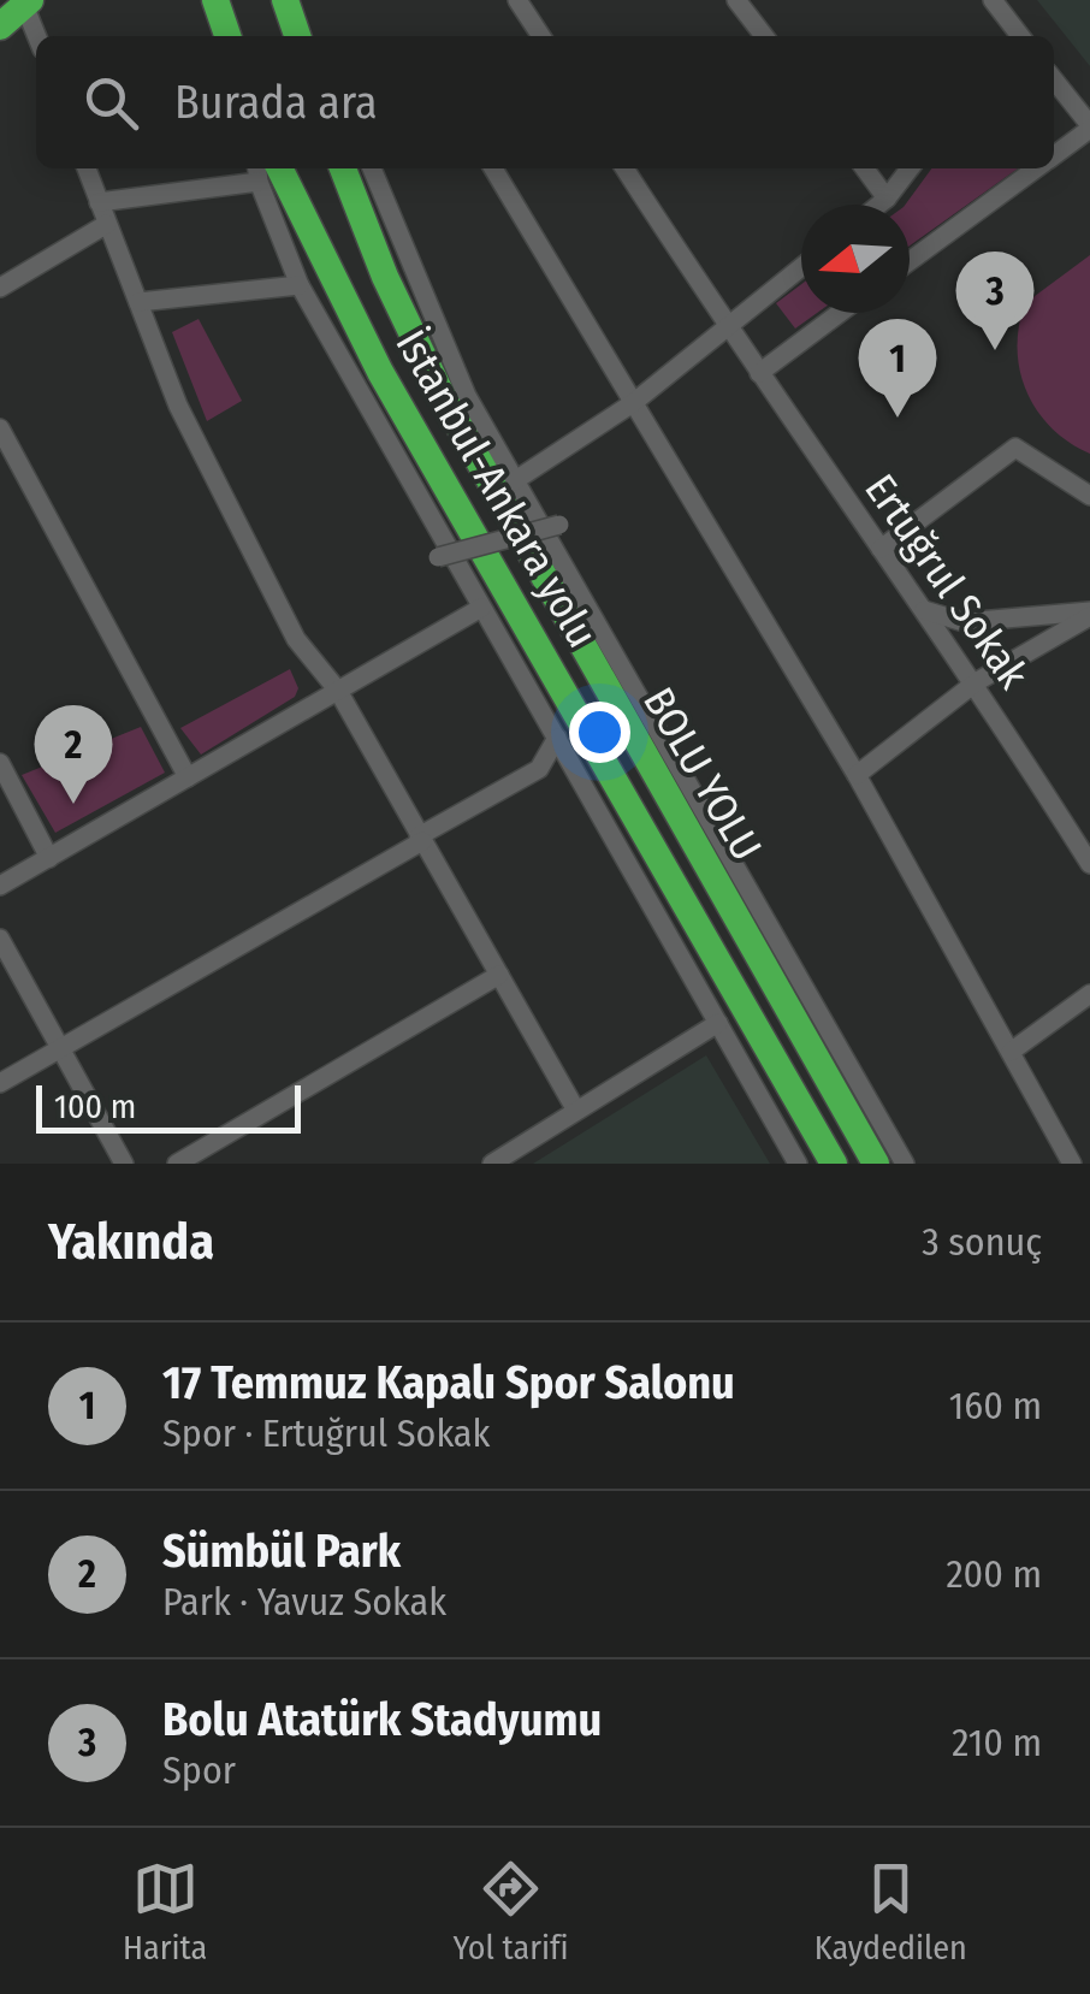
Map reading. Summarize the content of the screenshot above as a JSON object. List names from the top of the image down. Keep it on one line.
{"streets":{"main road":["İstanbul-Ankara yolu","BOLU YOLU"],"street":["Ertuğrul Sokak"]},"scale_bar":"100 m","north":"left","page":{"search":"Burada ara","pins":["3","1","2"],"scale":"100 m","heading":["Yakında","3 sonuç"],"list":[{"mark":"1","name":"17 Temmuz Kapalı Spor Salonu","note":"Spor · Ertuğrul Sokak","value":"160 m"},{"mark":"2","name":"Sümbül Park","note":"Park · Yavuz Sokak","value":"200 m"},{"mark":"3","name":"Bolu Atatürk Stadyumu","note":"Spor","value":"210 m"}],"nav":["Harita","Yol tarifi","Kaydedilen"]}}
